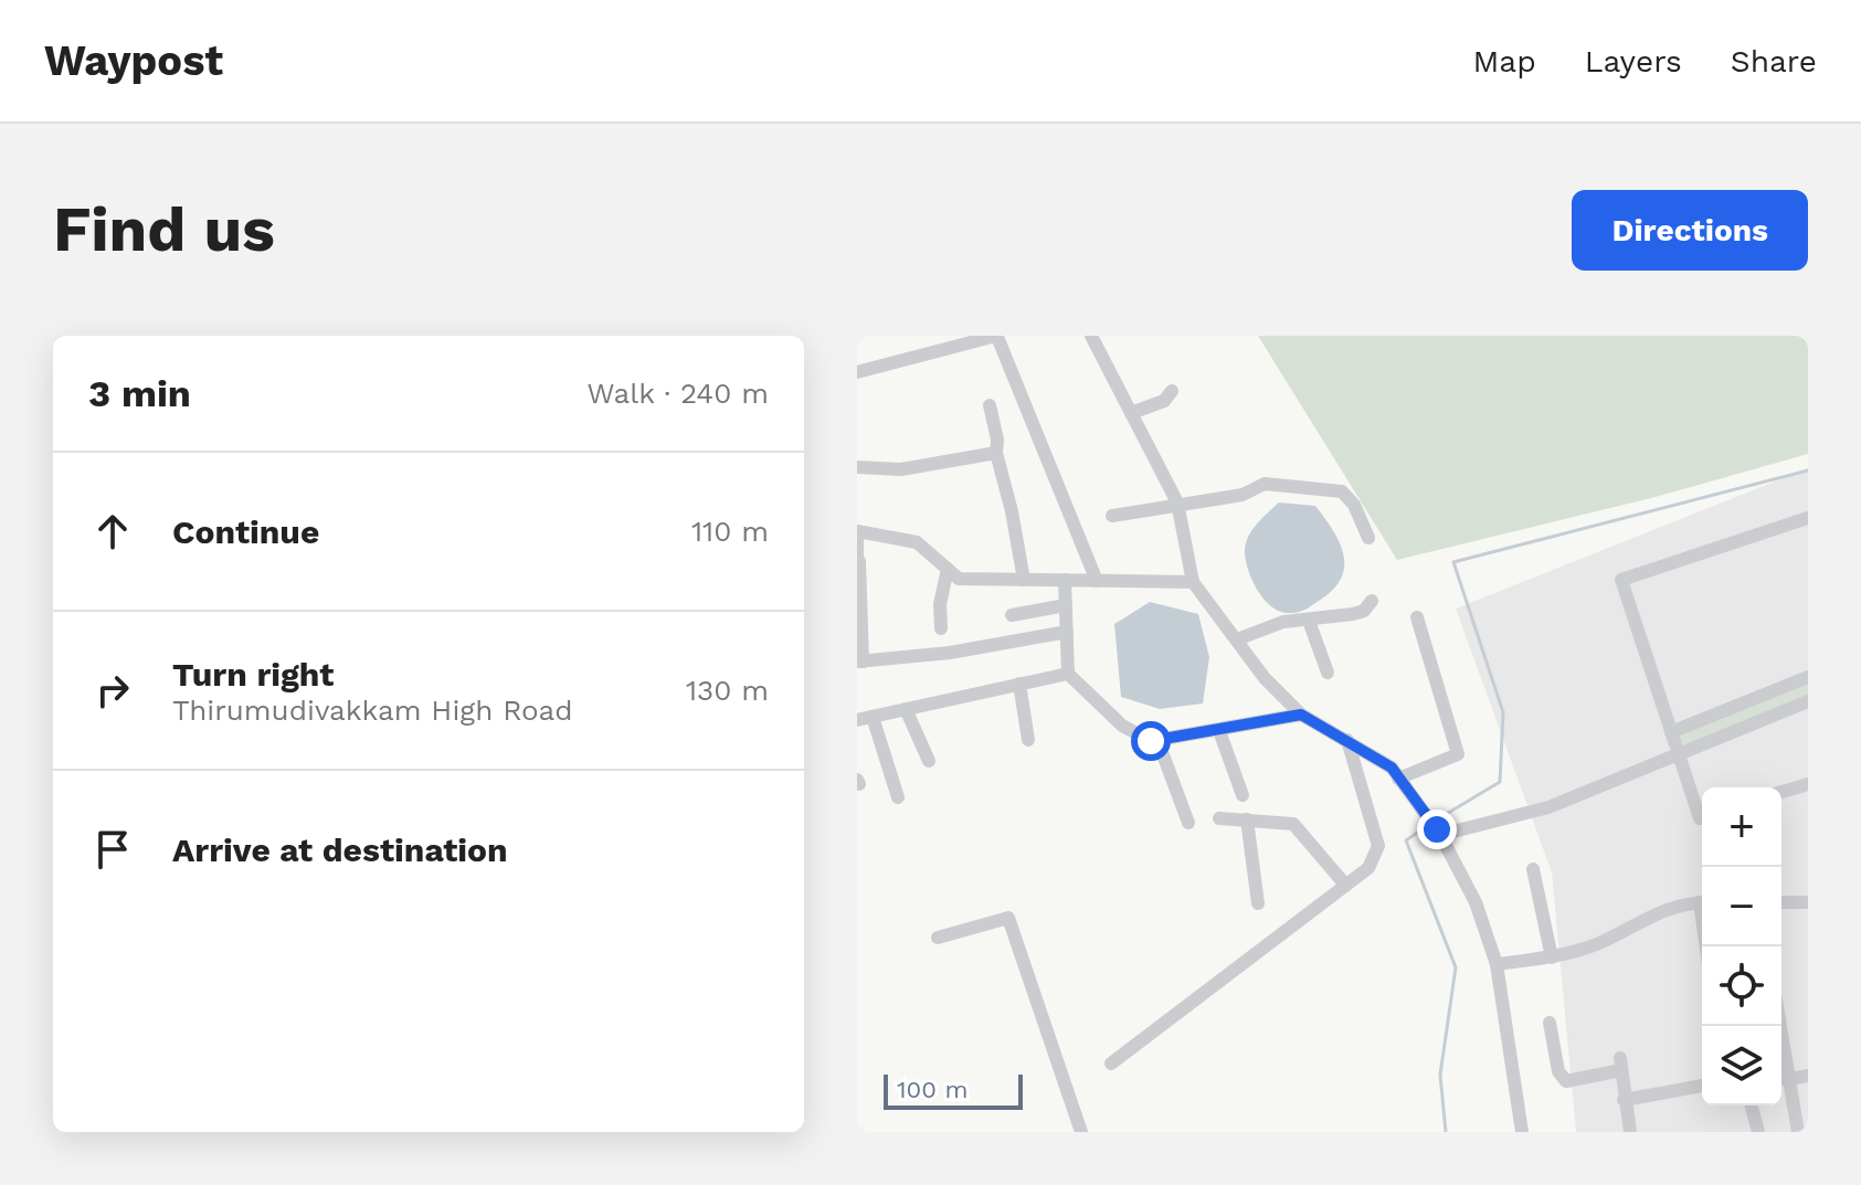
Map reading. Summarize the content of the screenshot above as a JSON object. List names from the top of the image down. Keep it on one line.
{"scale_bar":"100 m","page":{"header":"Waypost","nav":["Map","Layers","Share"],"buttons":"Directions","title":"Find us","heading":["3 min","Walk · 240 m"],"list":[["Continue","110 m"],["Turn right","Thirumudivakkam High Road","130 m"],"Arrive at destination"],"map_buttons":["+","−"],"scale":"100 m"}}
